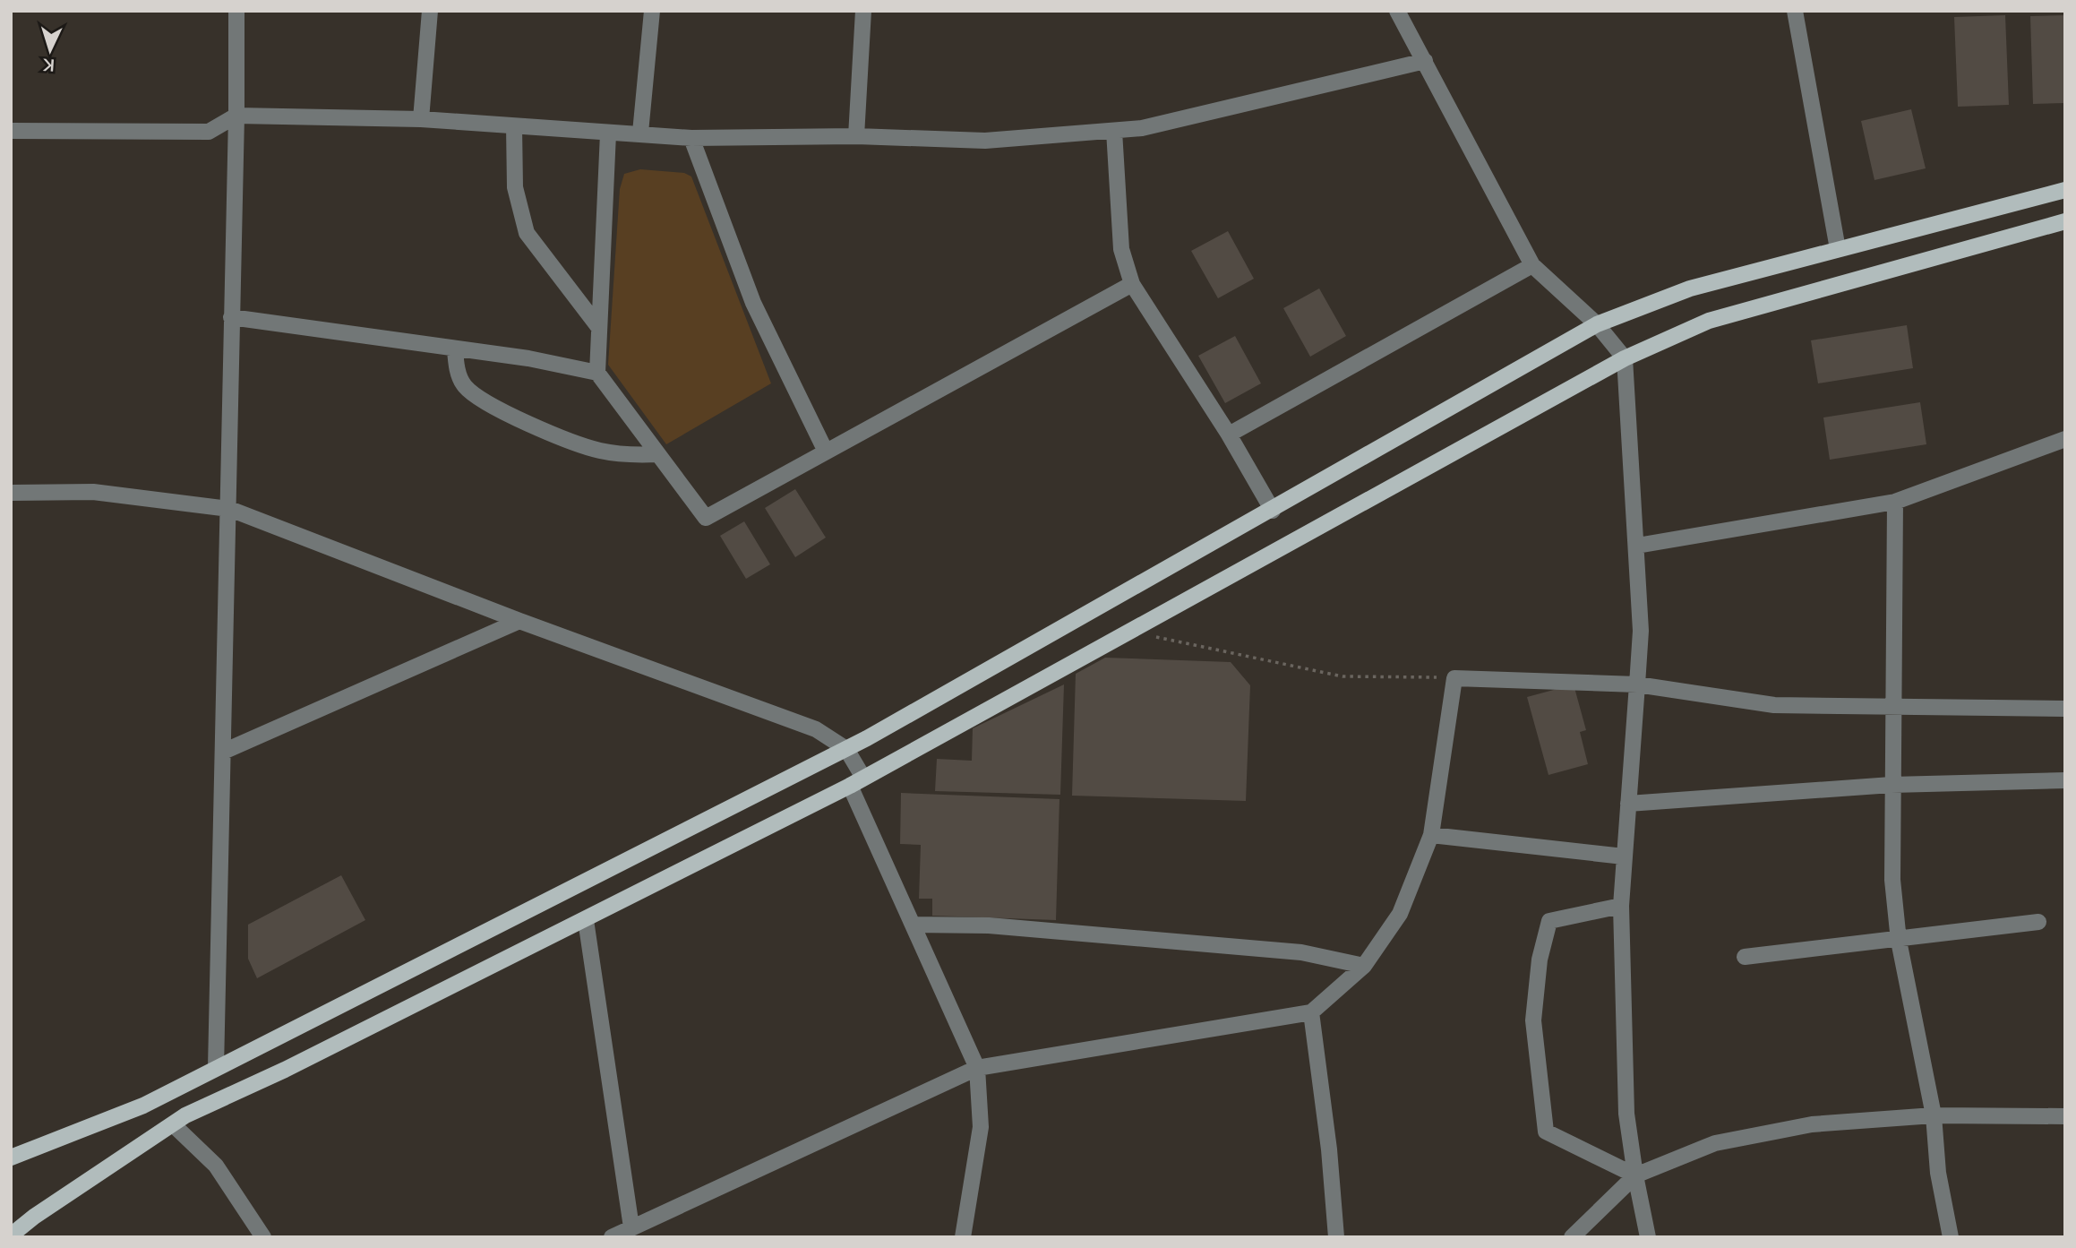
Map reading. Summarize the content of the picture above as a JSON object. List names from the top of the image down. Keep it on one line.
{"north":"bottom"}
